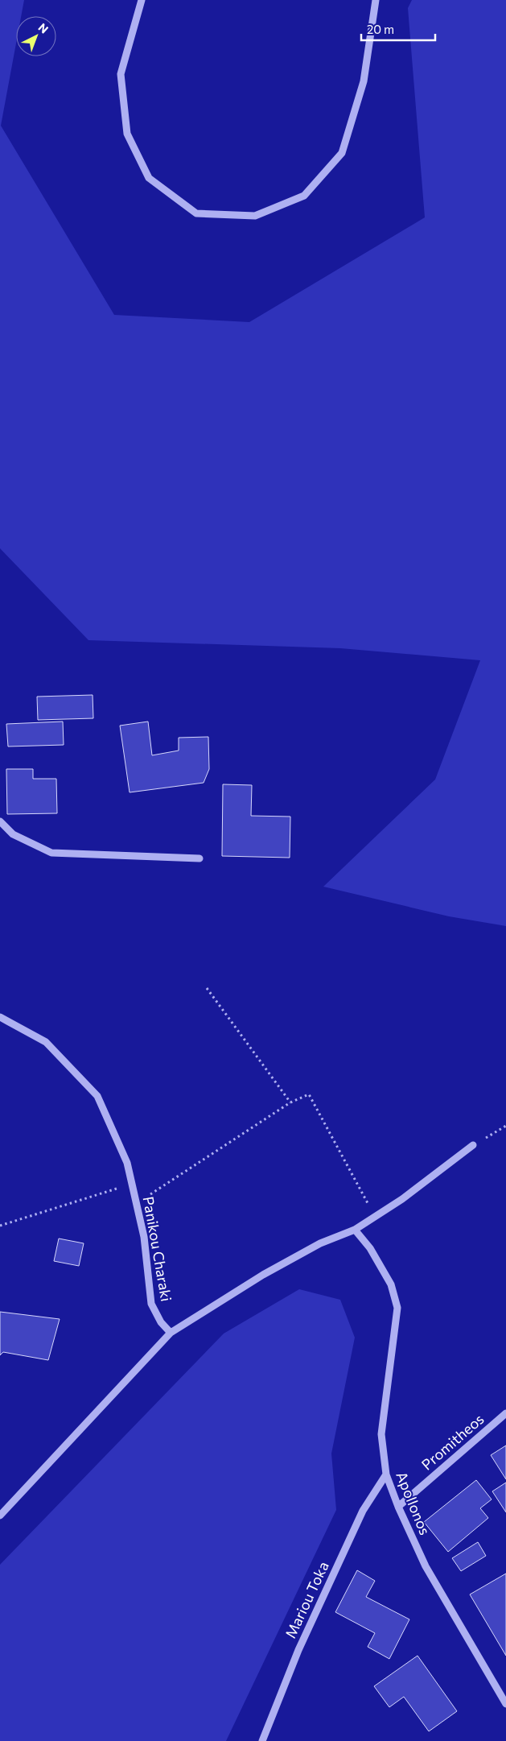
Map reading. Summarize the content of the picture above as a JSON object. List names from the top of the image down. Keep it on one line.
{"streets":{"street":["Panikou Charaki","Promitheos","Apollonos","Mariou Toka"]},"crossings":[["Promitheos","Apollonos"],["Apollonos","Mariou Toka"]],"scale_bar":"20 m","north":"top right"}
